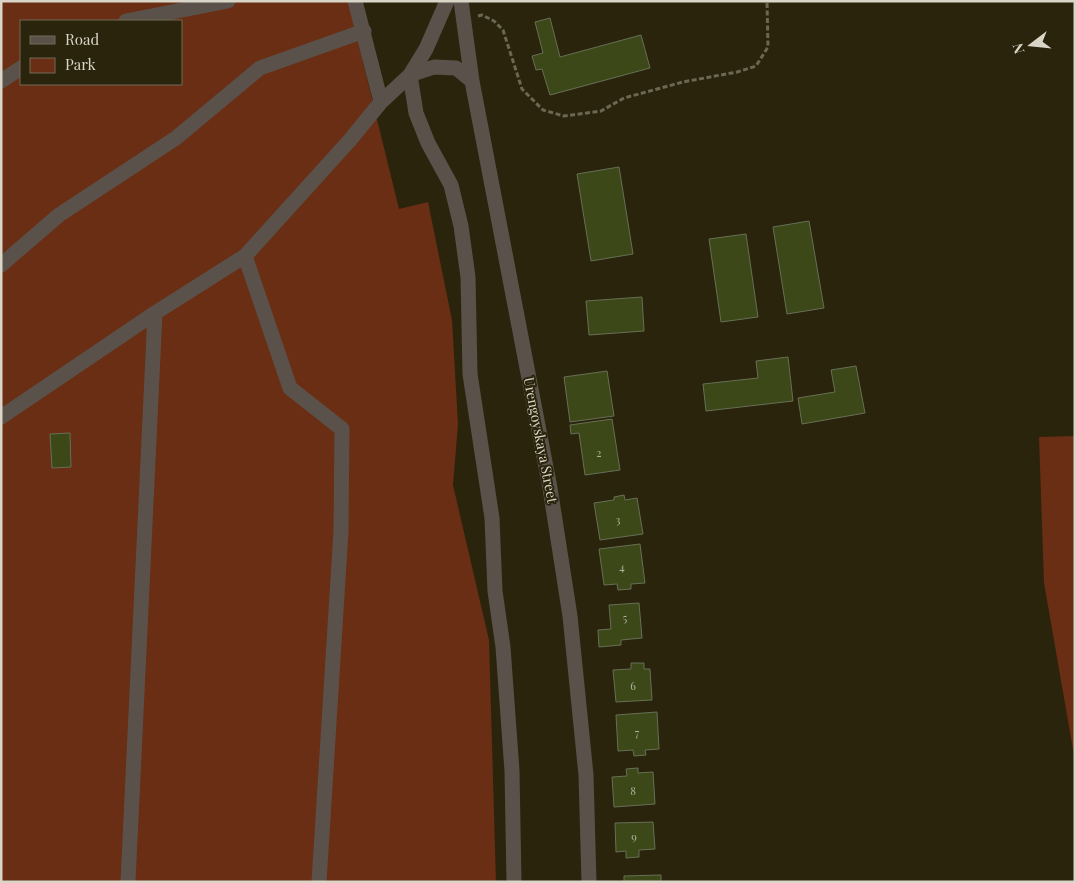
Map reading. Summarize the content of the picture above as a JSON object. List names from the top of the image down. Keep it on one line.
{"streets":{"street":["Urengoyskaya Street"]},"house_numbers":["2","3","4","5","6","7","8","9"],"legend":["Road","Park"],"north":"left"}
